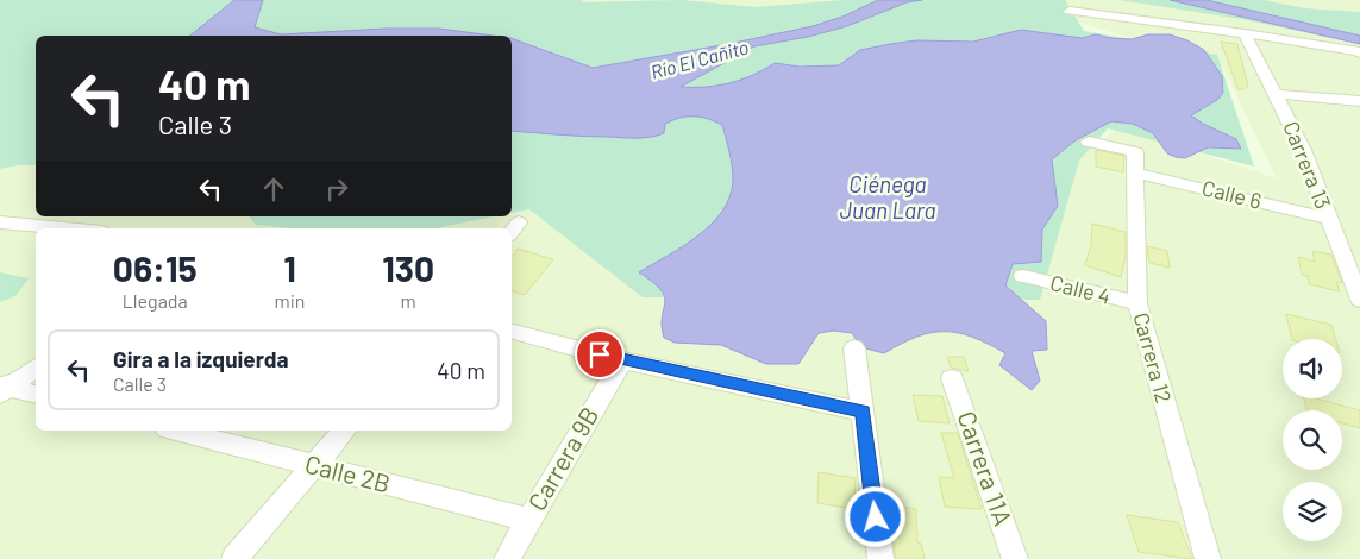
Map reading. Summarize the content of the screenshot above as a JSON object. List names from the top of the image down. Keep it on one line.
{"streets":{"street":["Carrera 13","Calle 6","Calle 4","Carrera 12","Carrera 9B","Carrera 11A","Calle 2B"]},"crossings":[["Carrera 13","Calle 6"],["Calle 6","Carrera 12"],["Calle 4","Carrera 12"],["Carrera 9B","Calle 2B"]],"water":["Río El Cañito","Ciénega Juan Lara"],"page":{"turn":["40 m","Calle 3"],"eta":["06:15","Llegada","1","min","130","m"],"list":[{"name":"Gira a la izquierda","note":"Calle 3","value":"40 m"}]}}
